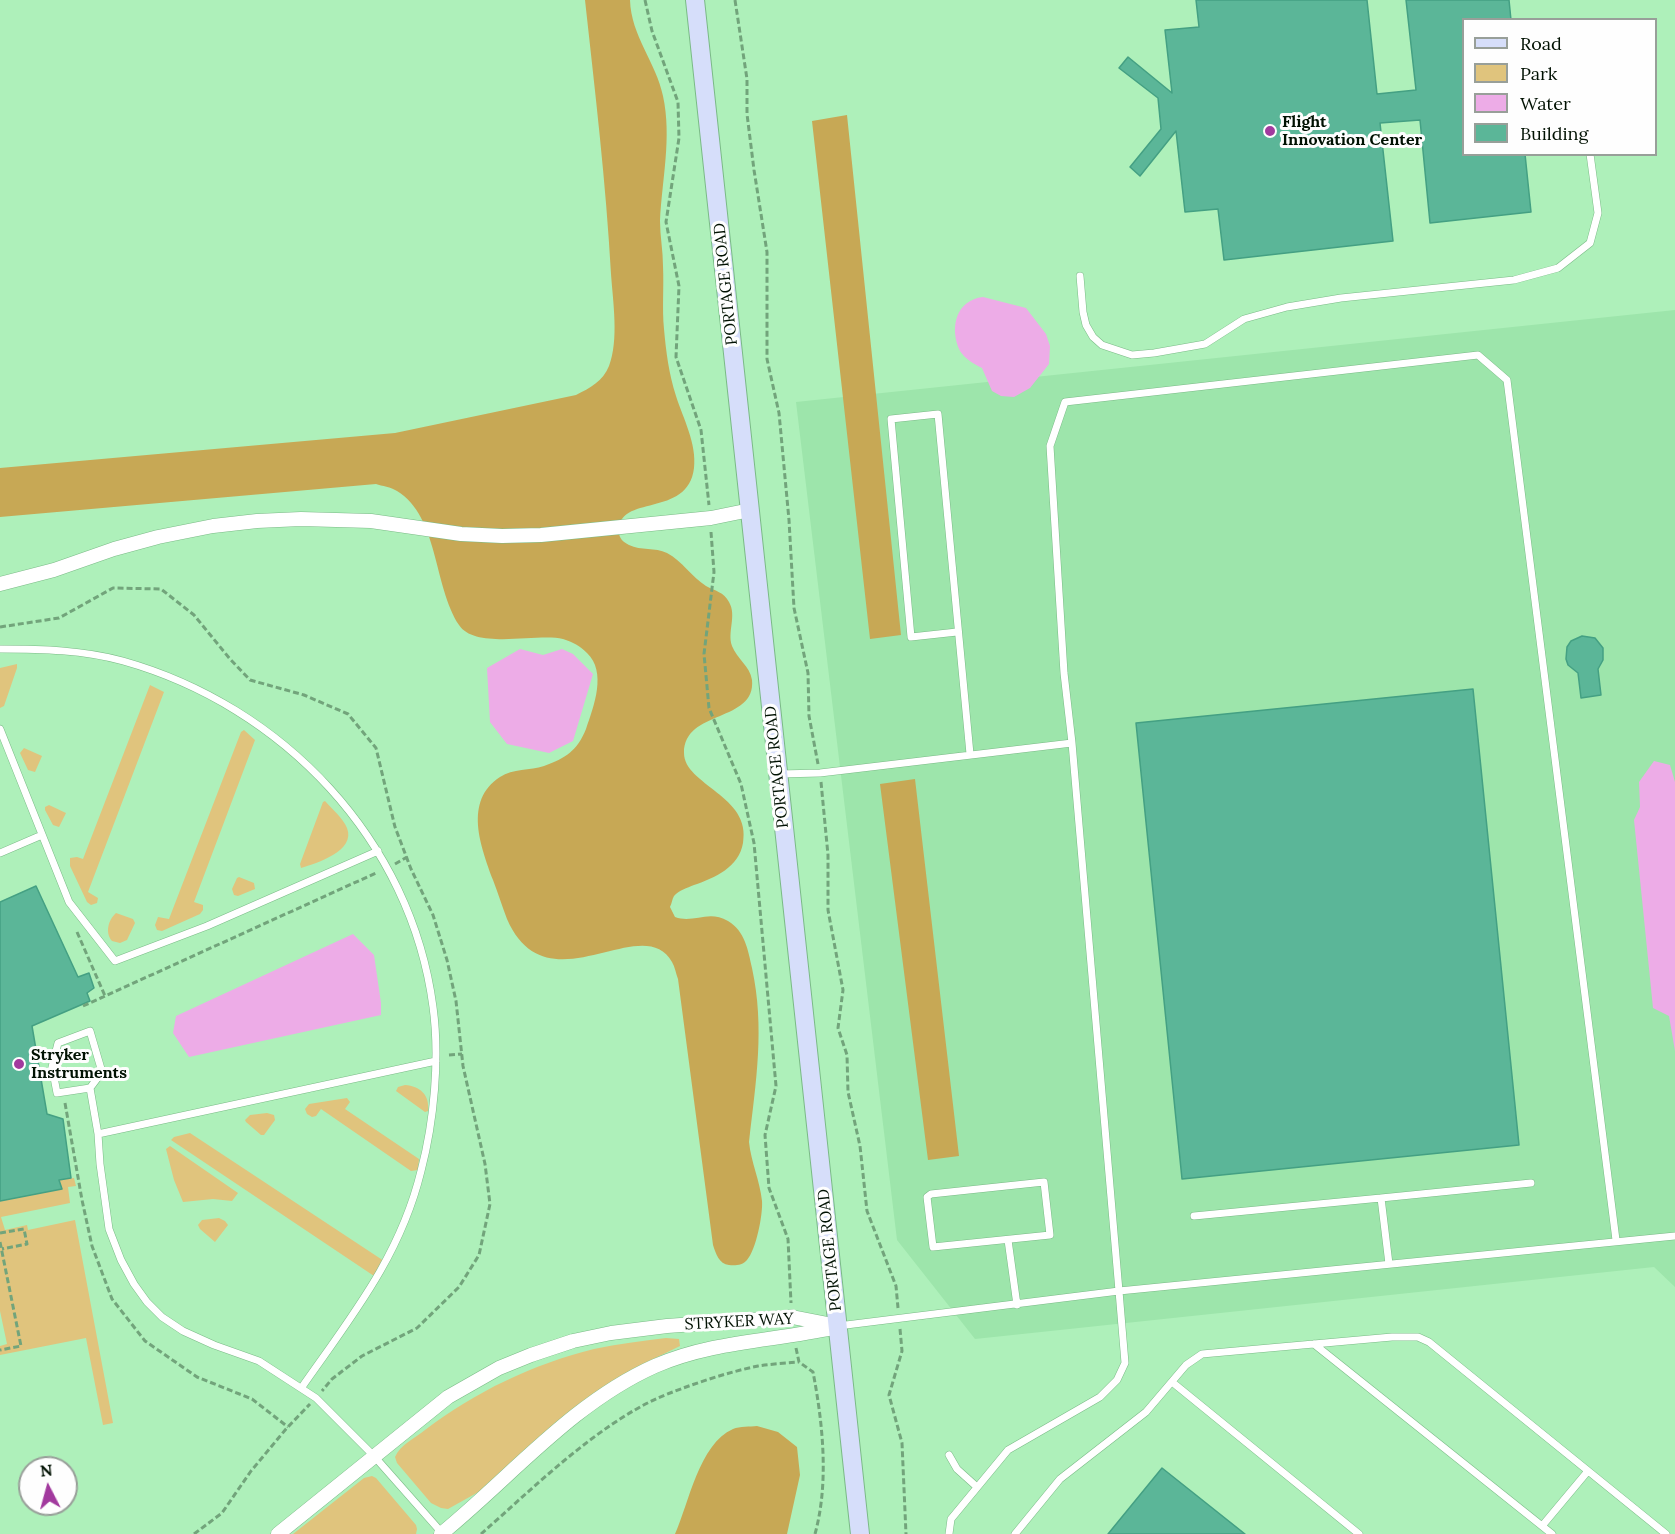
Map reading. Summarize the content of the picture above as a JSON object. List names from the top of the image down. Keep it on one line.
{"streets":{"main road":["PORTAGE ROAD"],"street":["STRYKER WAY"]},"crossings":[["PORTAGE ROAD","STRYKER WAY"]],"places":["Flight Innovation Center","Stryker Instruments"],"legend":["Road","Park","Water","Building"],"north":"top"}
